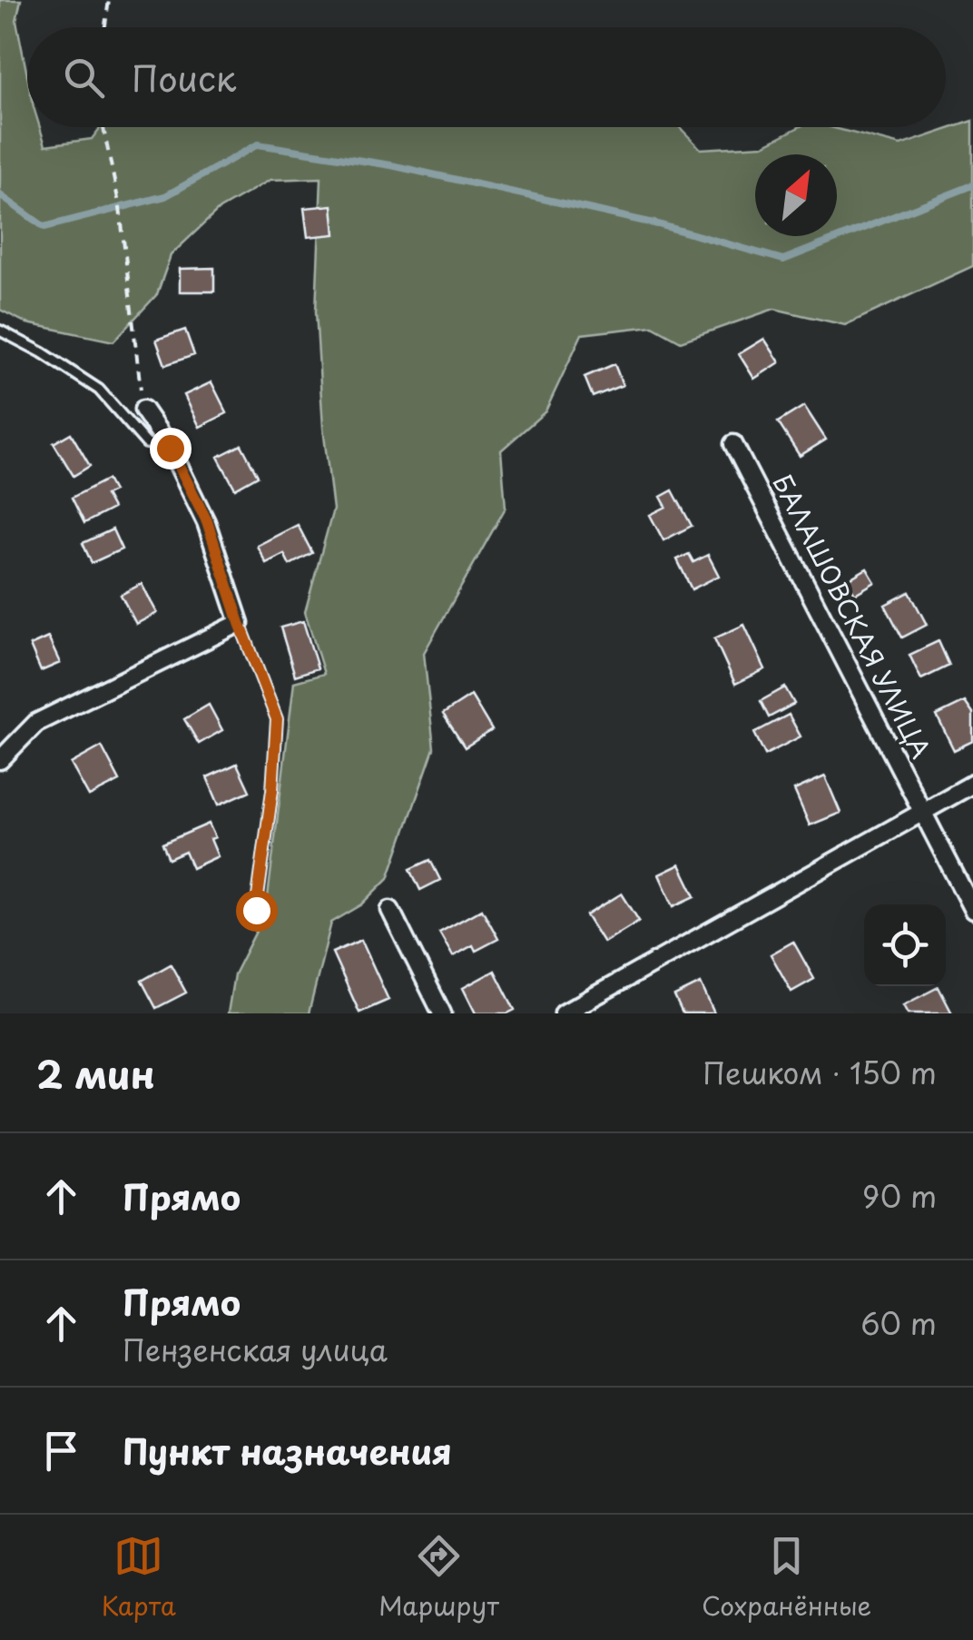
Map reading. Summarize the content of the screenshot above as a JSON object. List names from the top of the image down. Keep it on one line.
{"streets":{"street":["БАЛАШОВСКАЯ УЛИЦА"]},"north":"top right","page":{"search":"Поиск","heading":["2 мин","Пешком · 150 m"],"list":[["Прямо","90 m"],["Прямо","Пензенская улица","60 m"],"Пункт назначения"],"nav":["Карта","Маршрут","Сохранённые"]}}
